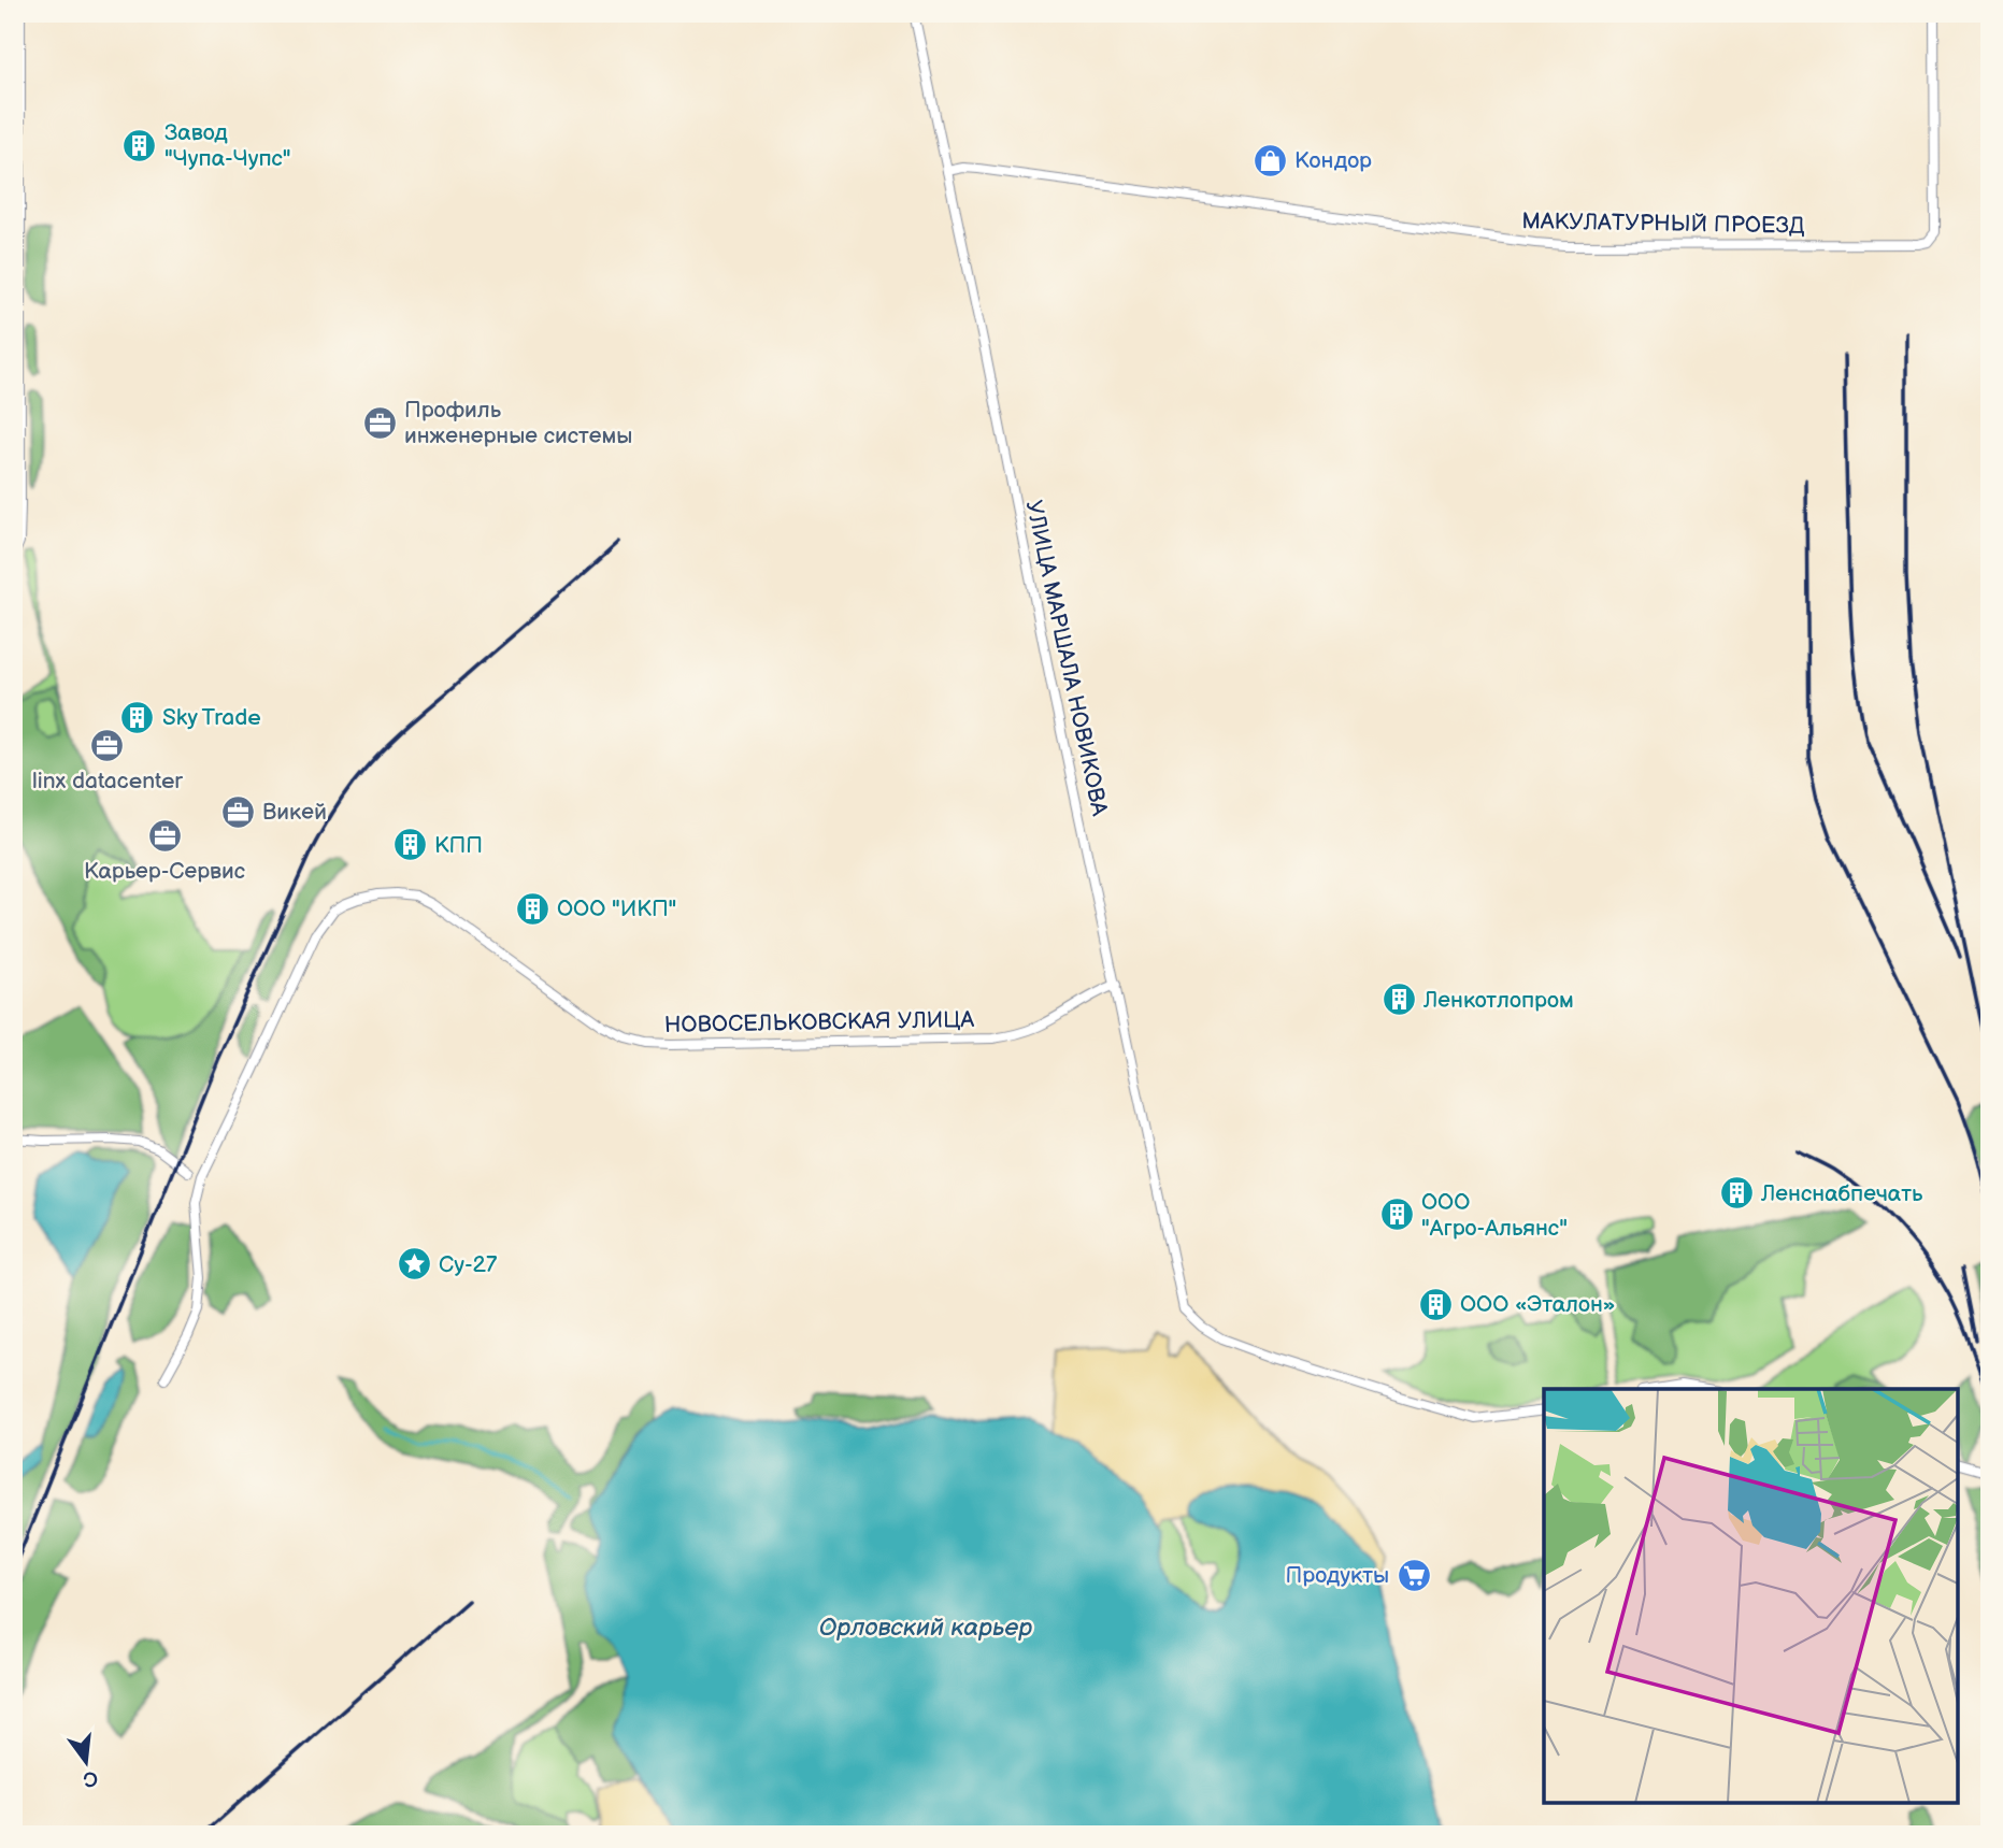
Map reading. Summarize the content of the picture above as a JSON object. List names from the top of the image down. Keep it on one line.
{"streets":{"street":["МАКУЛАТУРНЫЙ ПРОЕЗД","УЛИЦА МАРШАЛА НОВИКОВА","НОВОСЕЛЬКОВСКАЯ УЛИЦА"]},"crossings":[["МАКУЛАТУРНЫЙ ПРОЕЗД","УЛИЦА МАРШАЛА НОВИКОВА"],["УЛИЦА МАРШАЛА НОВИКОВА","НОВОСЕЛЬКОВСКАЯ УЛИЦА"]],"water":["Орловский карьер"],"places":{"building":["Завод \"Чупа-Чупс\"","Sky Trade","КПП","ООО \"ИКП\"","Ленкотлопром","Ленснабпечать","ООО \"Агро-Альянс\"","ООО «Эталон»"],"shop":["Кондор"],"office":["Профиль инженерные системы","linx datacenter","Викей","Карьер-Сервис"],"place":["Су-27"],"supermarket":["Продукты"]},"north":"bottom"}
